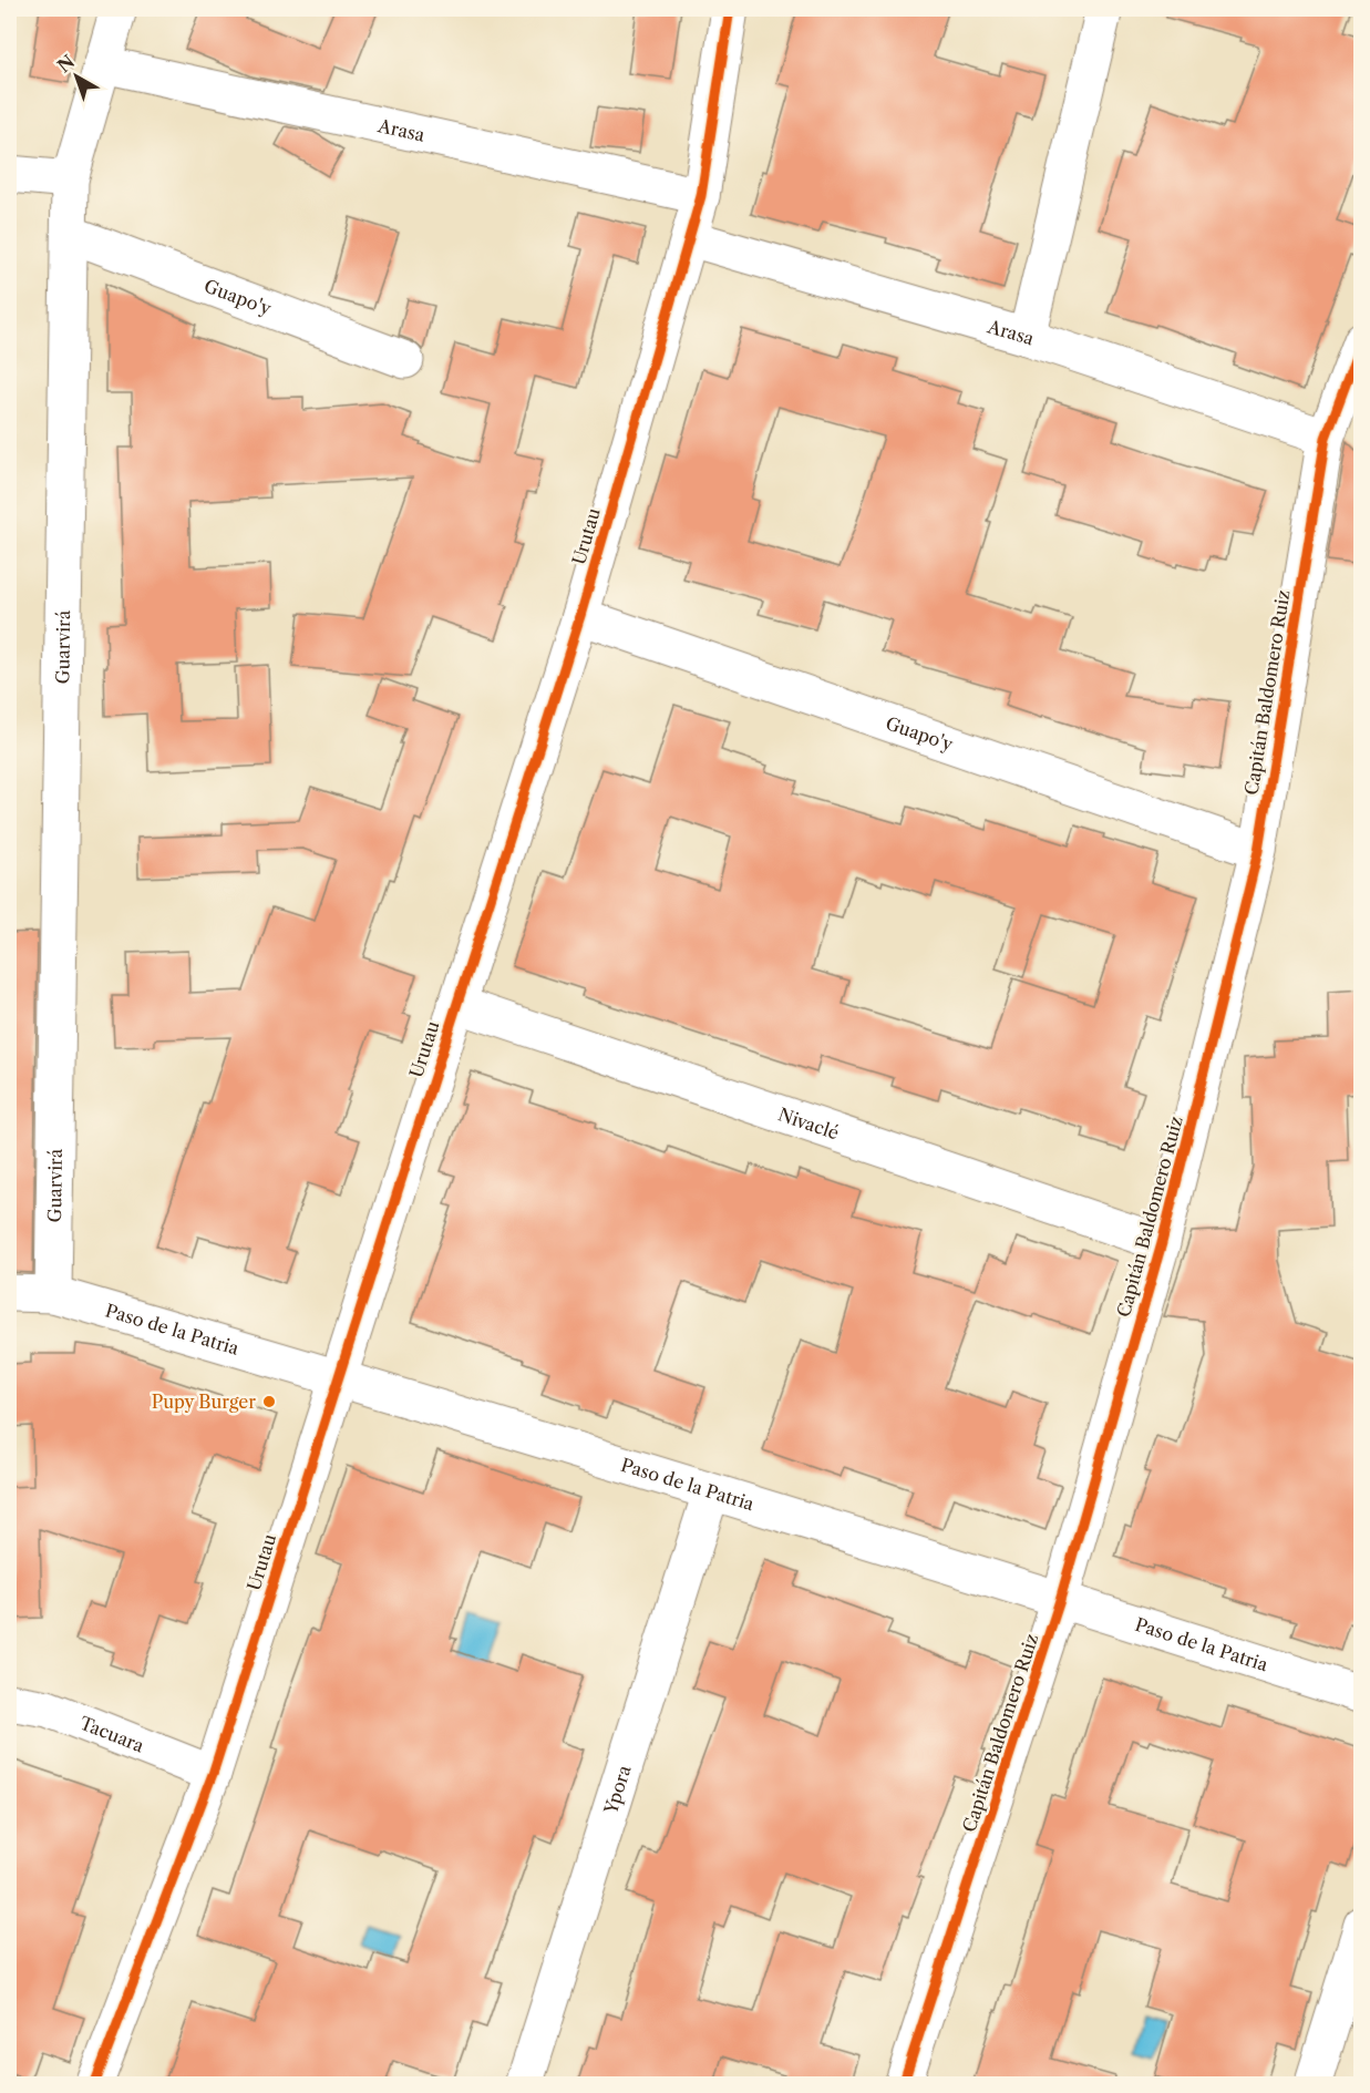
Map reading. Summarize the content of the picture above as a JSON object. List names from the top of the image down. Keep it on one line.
{"streets":{"street":["Arasa","Guapo'y","Urutau","Guarvirá","Capitán Baldomero Ruiz","Nivaclé","Paso de la Patria","Tacuara","Ypora"]},"crossings":[["Arasa","Urutau"],["Arasa","Guarvirá"],["Arasa","Capitán Baldomero Ruiz"],["Guapo'y","Urutau"],["Guapo'y","Guarvirá"],["Guapo'y","Capitán Baldomero Ruiz"],["Urutau","Nivaclé"],["Urutau","Paso de la Patria"],["Urutau","Tacuara"],["Guarvirá","Paso de la Patria"],["Capitán Baldomero Ruiz","Nivaclé"],["Capitán Baldomero Ruiz","Paso de la Patria"],["Paso de la Patria","Ypora"]],"places":["Pupy Burger"],"north":"top left"}
